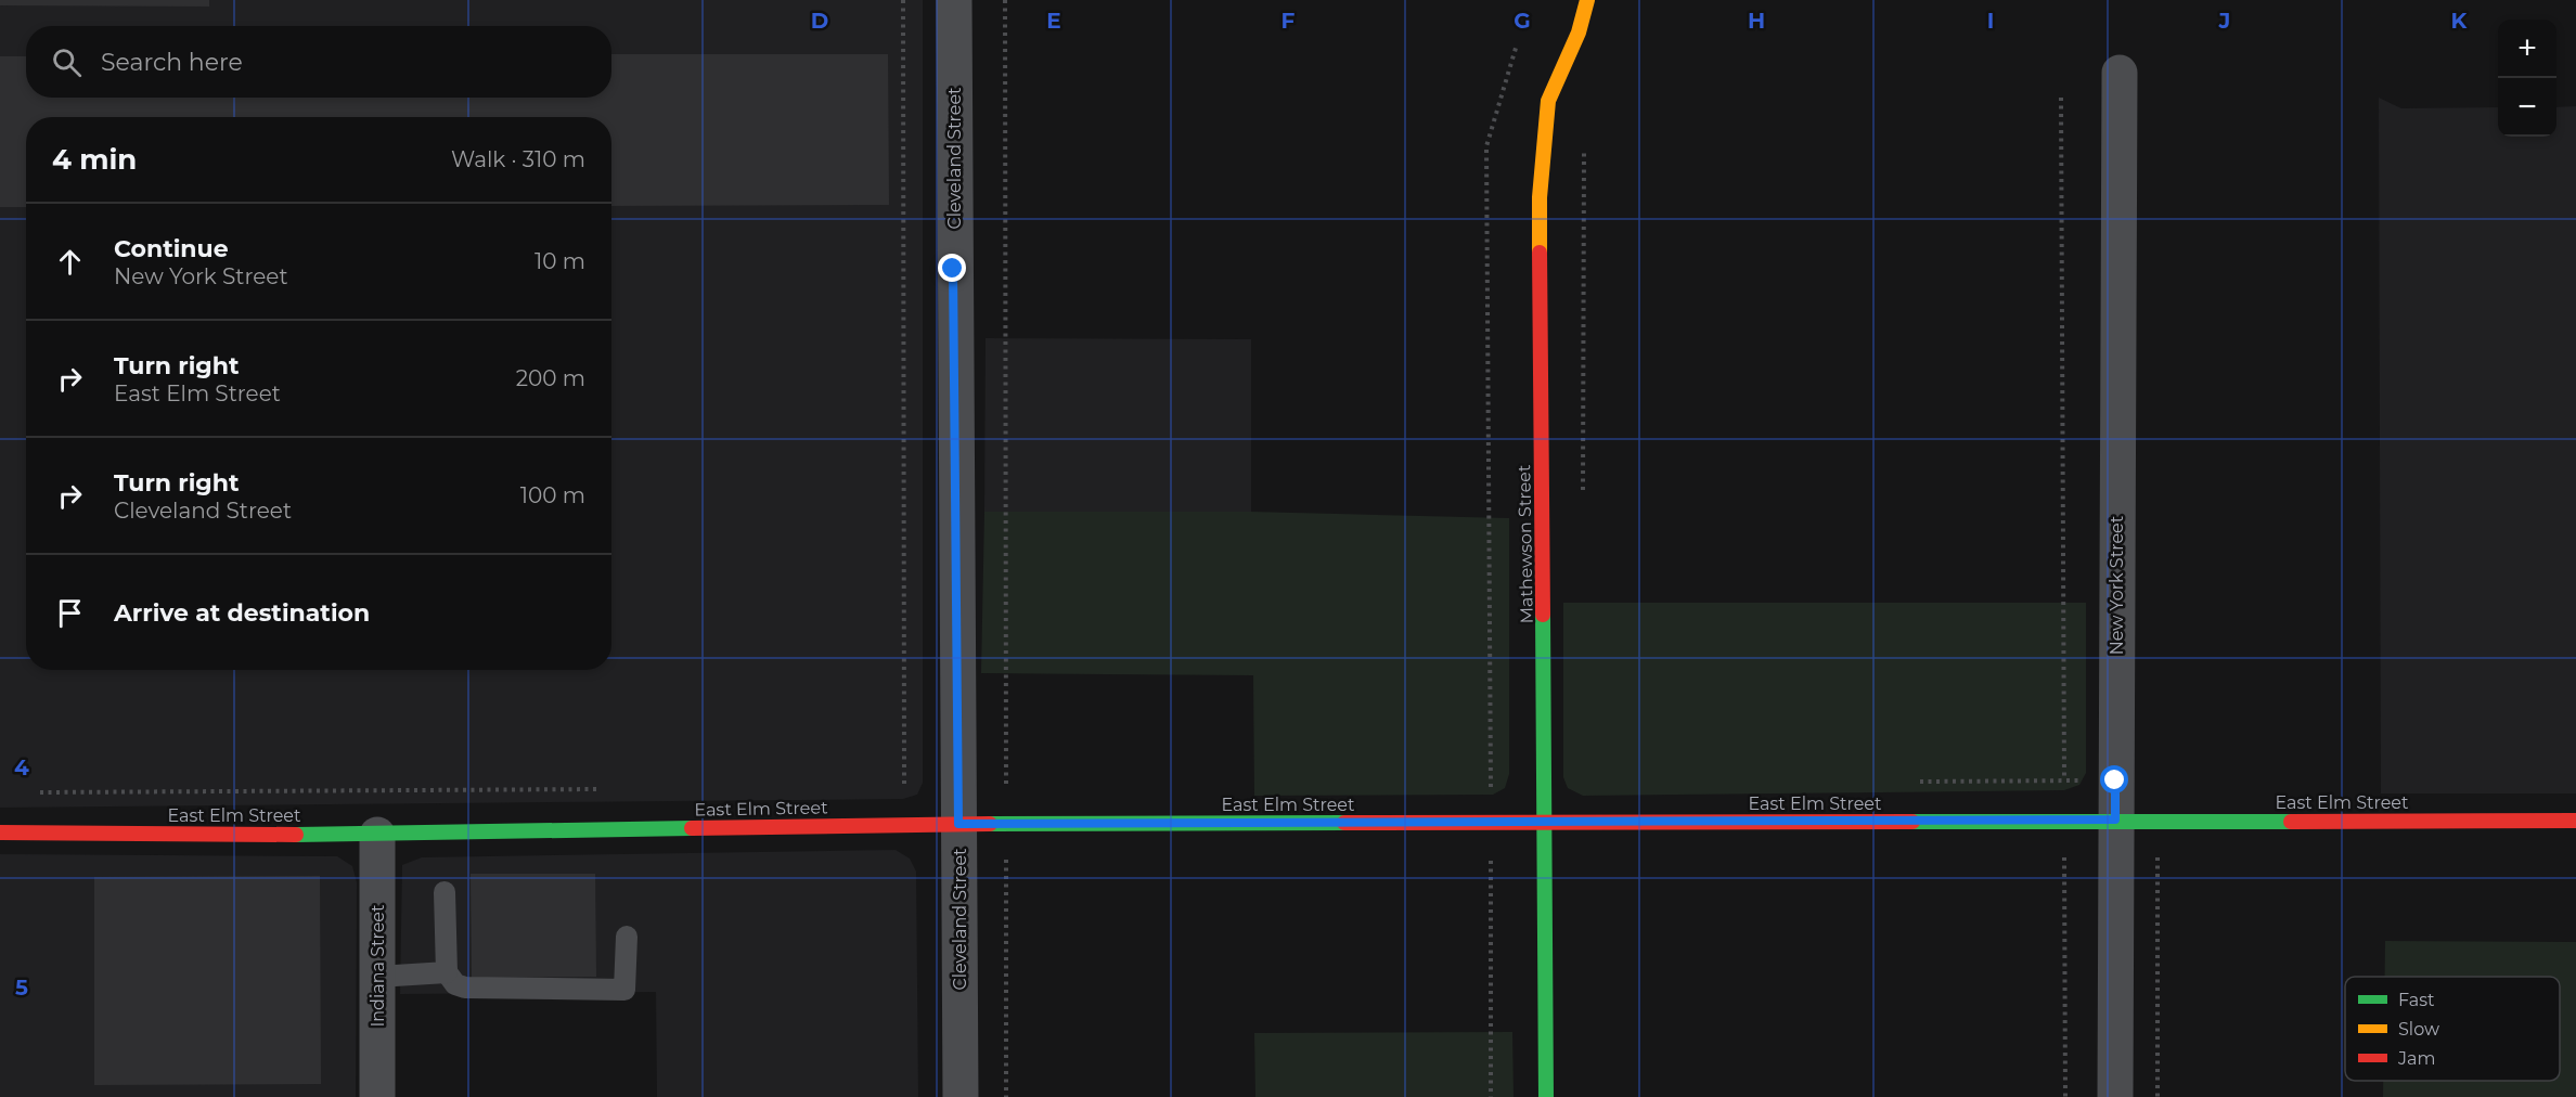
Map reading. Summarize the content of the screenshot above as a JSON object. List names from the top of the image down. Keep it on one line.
{"streets":{"street":["Cleveland Street","Mathewson Street","New York Street","East Elm Street","Indiana Street"]},"crossings":[["Cleveland Street","East Elm Street"],["Mathewson Street","East Elm Street"],["New York Street","East Elm Street"],["East Elm Street","Indiana Street"]],"legend":["Fast","Slow","Jam"],"page":{"map_buttons":["+","−"],"search":"Search here","heading":["4 min","Walk · 310 m"],"list":[["Continue","New York Street","10 m"],["Turn right","East Elm Street","200 m"],["Turn right","Cleveland Street","100 m"],"Arrive at destination"]},"grid":{"columns":["D","E","F","G","H","I","J","K"],"rows":["4","5"]}}
